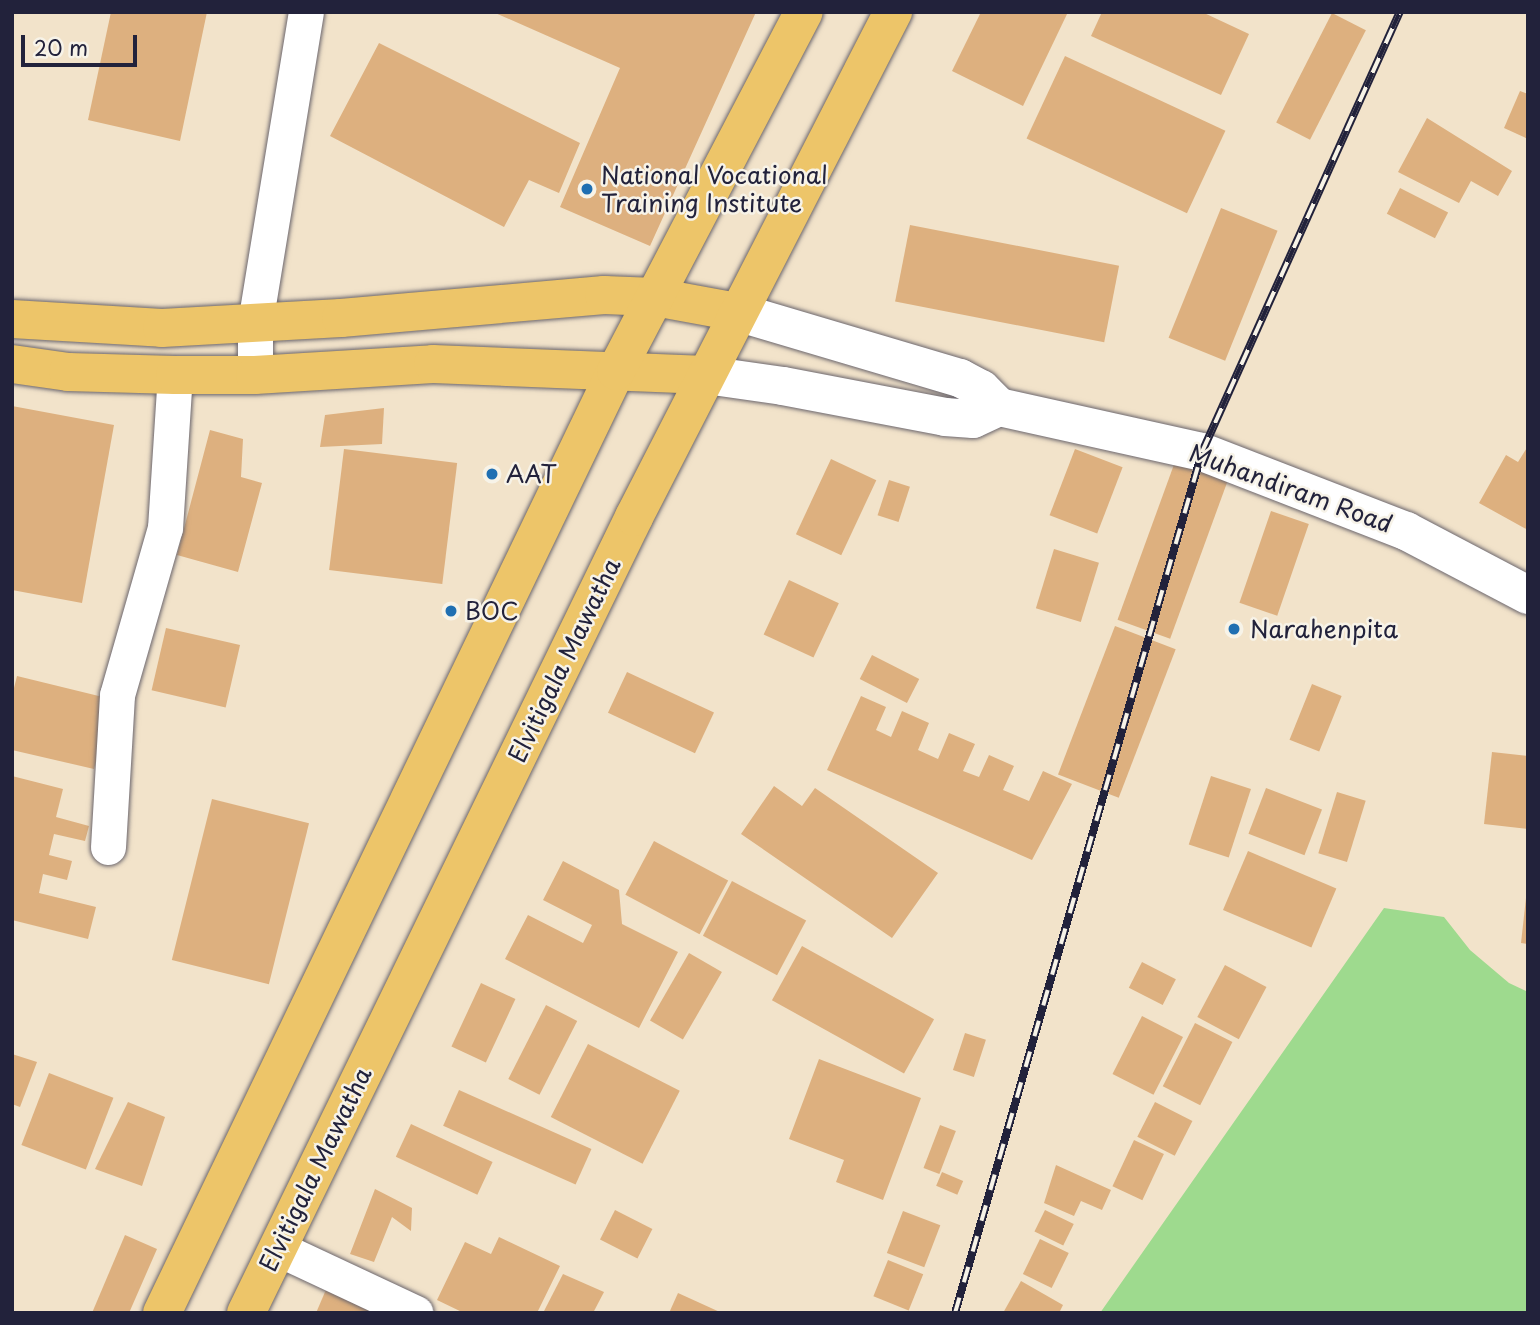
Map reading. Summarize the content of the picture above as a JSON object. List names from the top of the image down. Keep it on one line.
{"streets":{"main road":["Elvitigala Mawatha"],"street":["Muhandiram Road"]},"crossings":[["Muhandiram Road","Elvitigala Mawatha"]],"places":["National Vocational Training Institute","AAT","BOC","Narahenpita"],"scale_bar":"20 m"}
